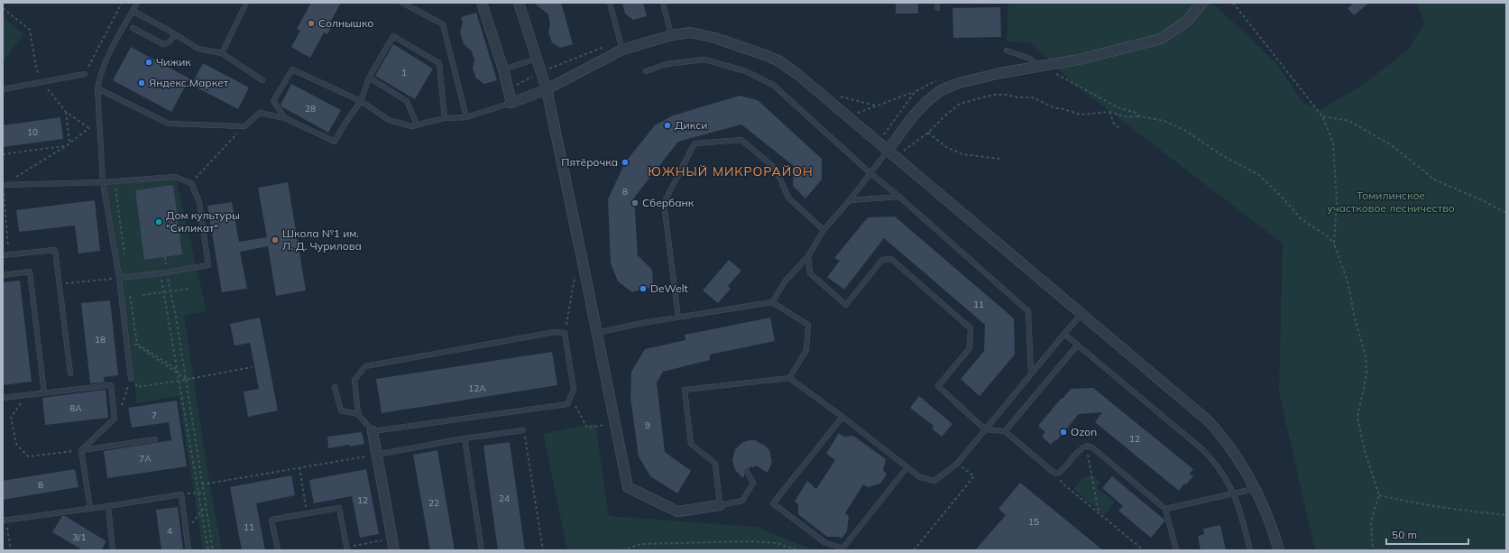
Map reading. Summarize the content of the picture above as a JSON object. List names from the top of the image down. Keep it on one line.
{"districts":["ЮЖНЫЙ МИКРОРАЙОН"],"parks":["Томилинское участковое лесничество"],"places":["Солнышко","Чижик","Яндекс.Маркет","Дикси","Пятёрочка","Сбербанк","Дом культуры \"Силикат\"","Школа №1 им. Л. Д. Чурилова","DeWelt","Ozon"],"house_numbers":["1","28","10","8","11","18","12А","8А","7","9","12","7А","8","24","12","22","15","11","4","3/1"],"scale_bar":"50 m"}
